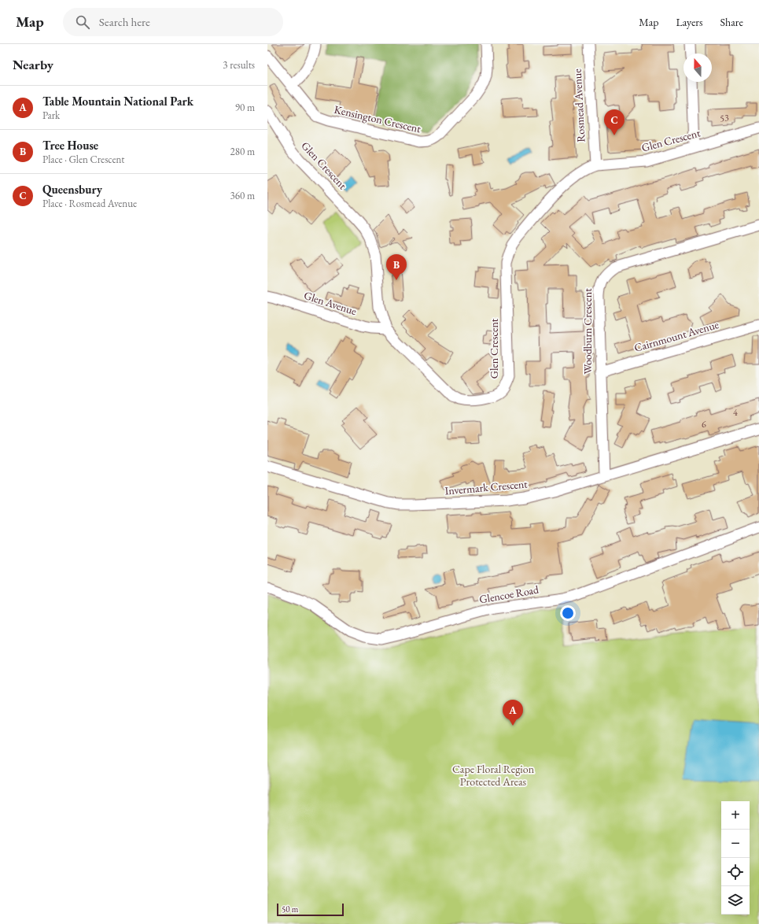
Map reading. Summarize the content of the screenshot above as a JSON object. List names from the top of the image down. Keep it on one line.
{"streets":{"street":["Rosmead Avenue","Kensington Crescent","Glen Crescent","Glen Avenue","Woodburn Crescent","Cairnmount Avenue","Invermark Crescent","Glencoe Road"]},"crossings":[["Rosmead Avenue","Glen Crescent"],["Glen Crescent","Glen Avenue"],["Woodburn Crescent","Cairnmount Avenue"],["Woodburn Crescent","Invermark Crescent"]],"parks":["Cape Floral Region Protected Areas"],"house_numbers":["53","4","6"],"scale_bar":"50 m","north":"top","page":{"header":"Map","search":"Search here","nav":["Map","Layers","Share"],"heading":["Nearby","3 results"],"list":[{"mark":"A","name":"Table Mountain National Park","note":"Park","value":"90 m"},{"mark":"B","name":"Tree House","note":"Place · Glen Crescent","value":"280 m"},{"mark":"C","name":"Queensbury","note":"Place · Rosmead Avenue","value":"360 m"}],"pins":["C","B","A"],"map_buttons":["+","−"],"scale":"50 m"}}
